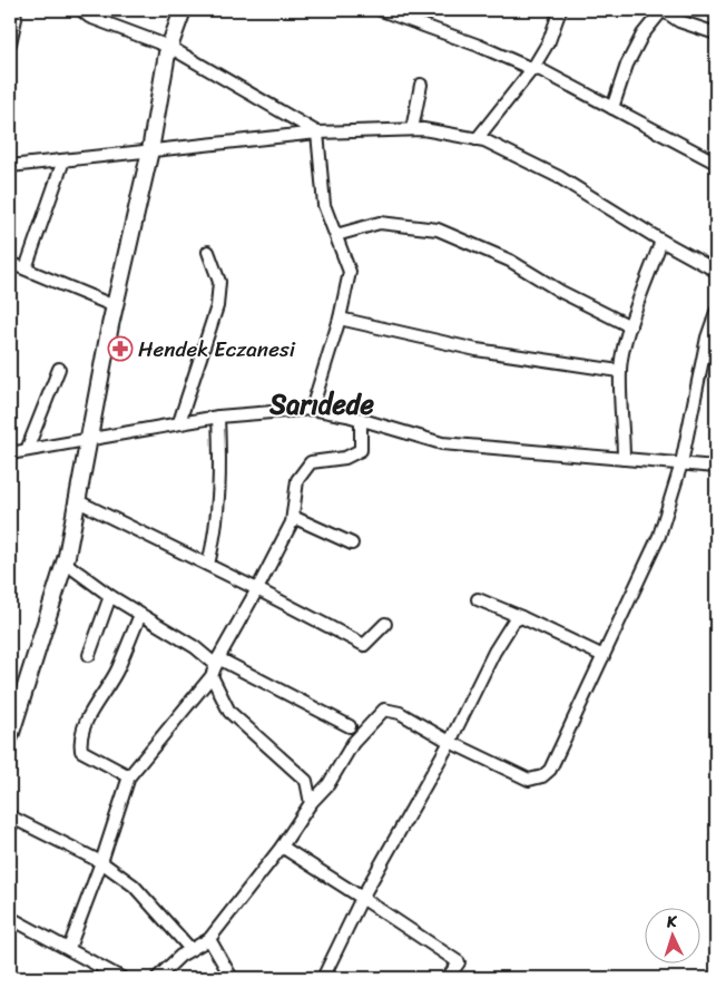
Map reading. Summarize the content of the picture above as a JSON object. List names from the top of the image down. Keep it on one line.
{"districts":["Sarıdede"],"places":{"pharmacy":["Hendek Eczanesi"]},"north":"top"}
